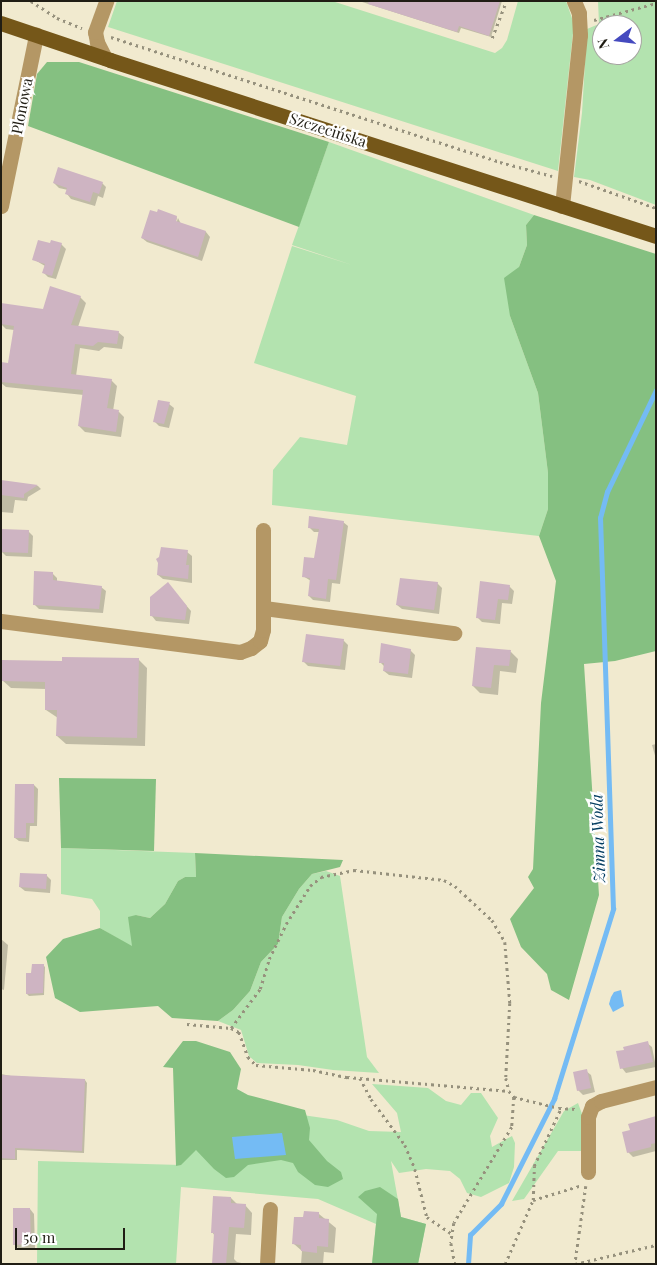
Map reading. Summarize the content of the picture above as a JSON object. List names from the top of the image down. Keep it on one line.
{"streets":{"main road":["Szczecińska"],"street":["Plonowa"]},"crossings":[["Plonowa","Szczecińska"]],"water":["Zimna Woda"],"scale_bar":"50 m","north":"left"}
